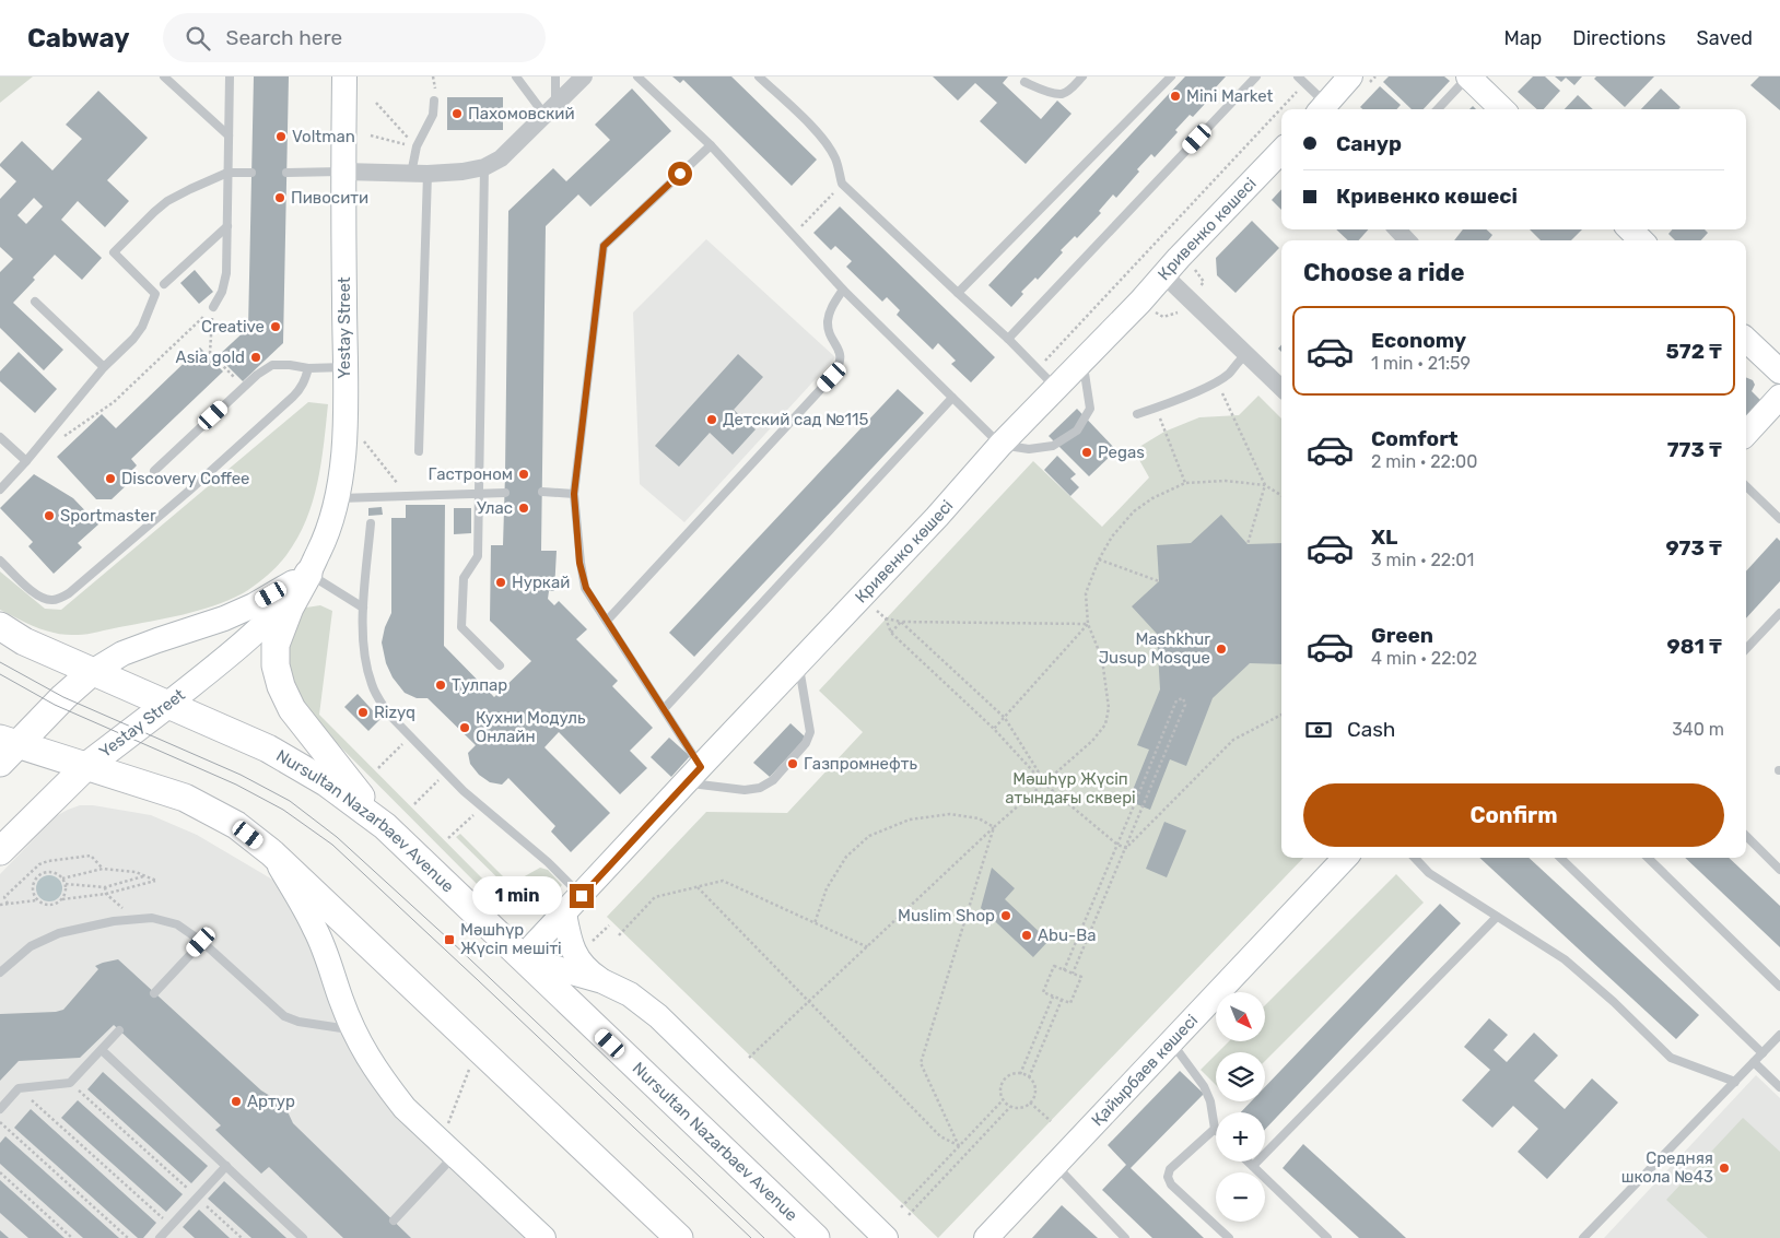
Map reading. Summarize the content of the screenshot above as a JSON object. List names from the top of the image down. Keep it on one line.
{"streets":{"main road":["Yestay Street","Nursultan Nazarbaev Avenue"],"street":["Кривенко көшесі","Қайырбаев көшесі"]},"crossings":[["Кривенко көшесі","Nursultan Nazarbaev Avenue"],["Yestay Street","Nursultan Nazarbaev Avenue"]],"parks":["Мәшһүр Жүсіп атындағы сквері"],"places":{"other":["Mini Market","Пахомовский","Voltman","Пивосити","Creative","Asia gold","Детский сад №115","Pegas","Гастроном","Discovery Coffee","Улас","Sportmaster","Нуркай","Mashkhur Jusup Mosque","Тулпар","Rizyq","Кухни Модуль Онлайн","Газпромнефть","Muslim Shop","Abu-Ba","Артур","Средняя школа №43"],"transit":["Мәшһүр Жүсіп мешіті"]},"north":"bottom right","page":{"header":"Cabway","search":"Search here","nav":["Map","Directions","Saved"],"banner":["Санур","Кривенко көшесі"],"heading":"Choose a ride","list":[{"name":"Economy","note":"1 min · 21:59","value":"572 ₸"},{"name":"Comfort","note":"2 min · 22:00","value":"773 ₸"},{"name":"XL","note":"3 min · 22:01","value":"973 ₸"},{"name":"Green","note":"4 min · 22:02","value":"981 ₸"}],"pay":["Cash","340 m"],"buttons":"Confirm","bubble":"1 min","map_buttons":["+","−"]}}
